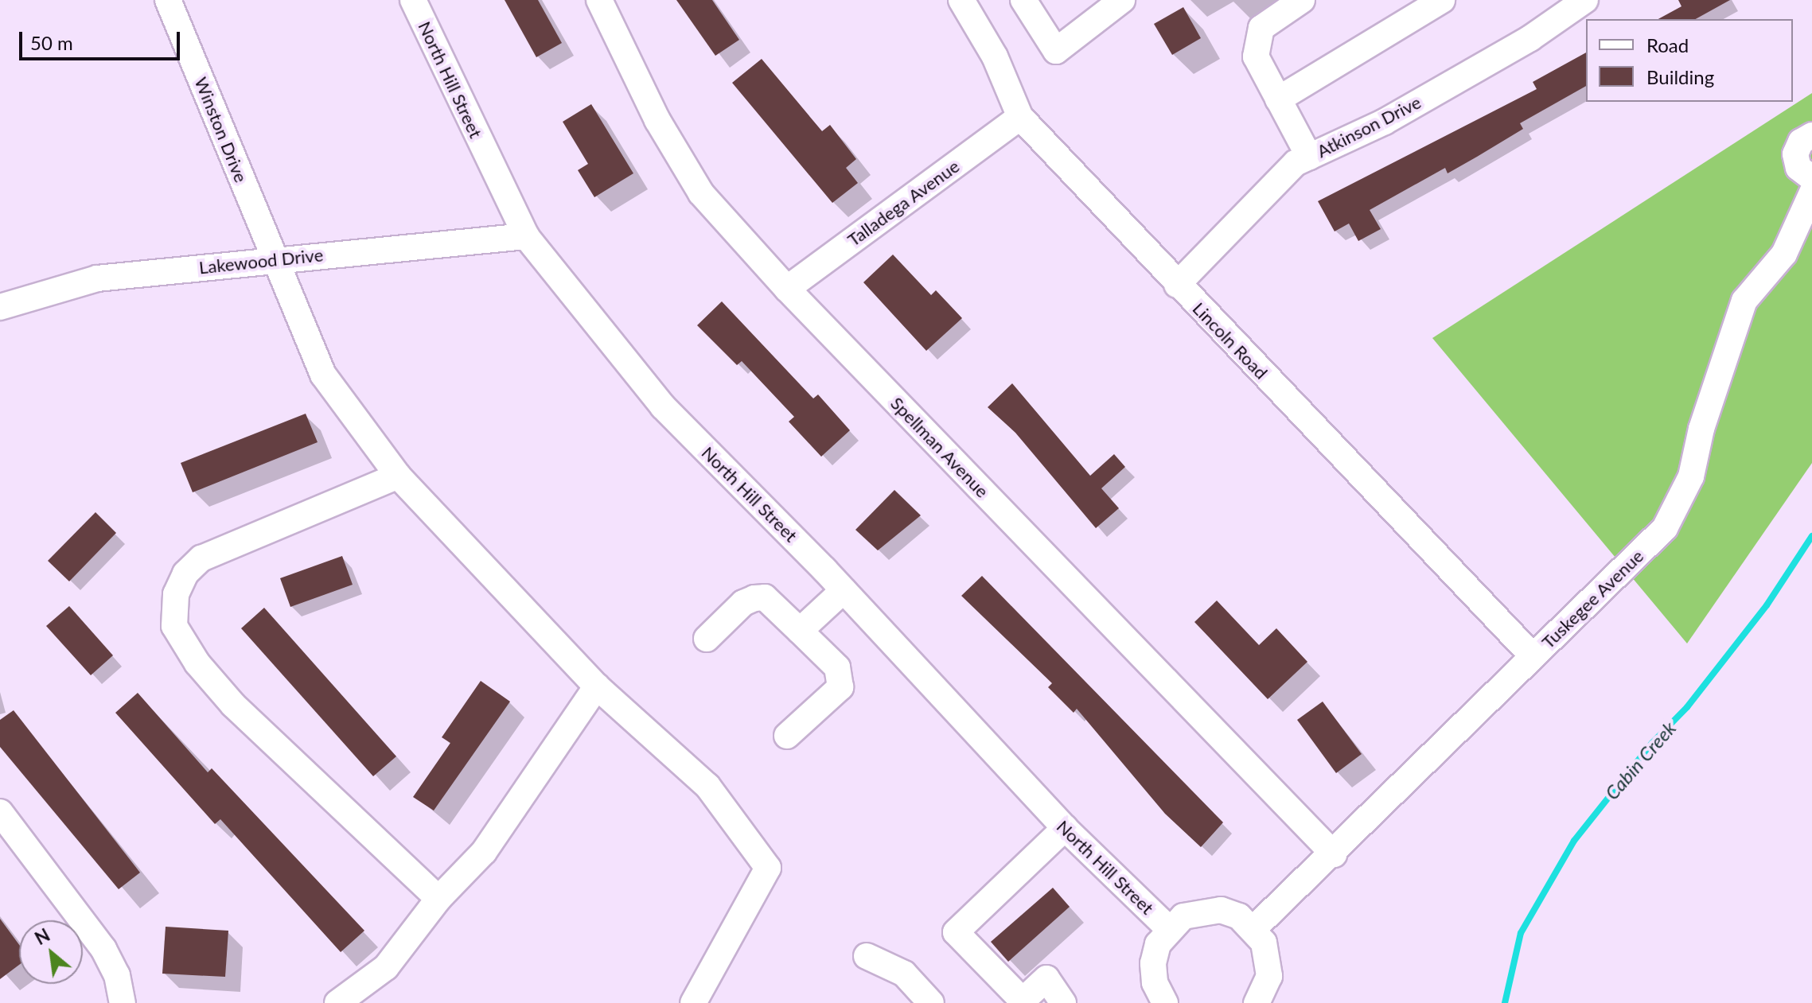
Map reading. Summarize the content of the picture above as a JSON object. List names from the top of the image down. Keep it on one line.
{"streets":{"street":["North Hill Street","Atkinson Drive","Winston Drive","Talladega Avenue","Lakewood Drive","Lincoln Road","Spellman Avenue","Tuskegee Avenue"]},"crossings":[["North Hill Street","Lakewood Drive"],["Atkinson Drive","Lincoln Road"],["Winston Drive","Lakewood Drive"],["Talladega Avenue","Lincoln Road"],["Talladega Avenue","Spellman Avenue"],["Lincoln Road","Tuskegee Avenue"],["Spellman Avenue","Tuskegee Avenue"]],"water":["Cabin Creek"],"legend":["Road","Building"],"scale_bar":"50 m","north":"top left"}
